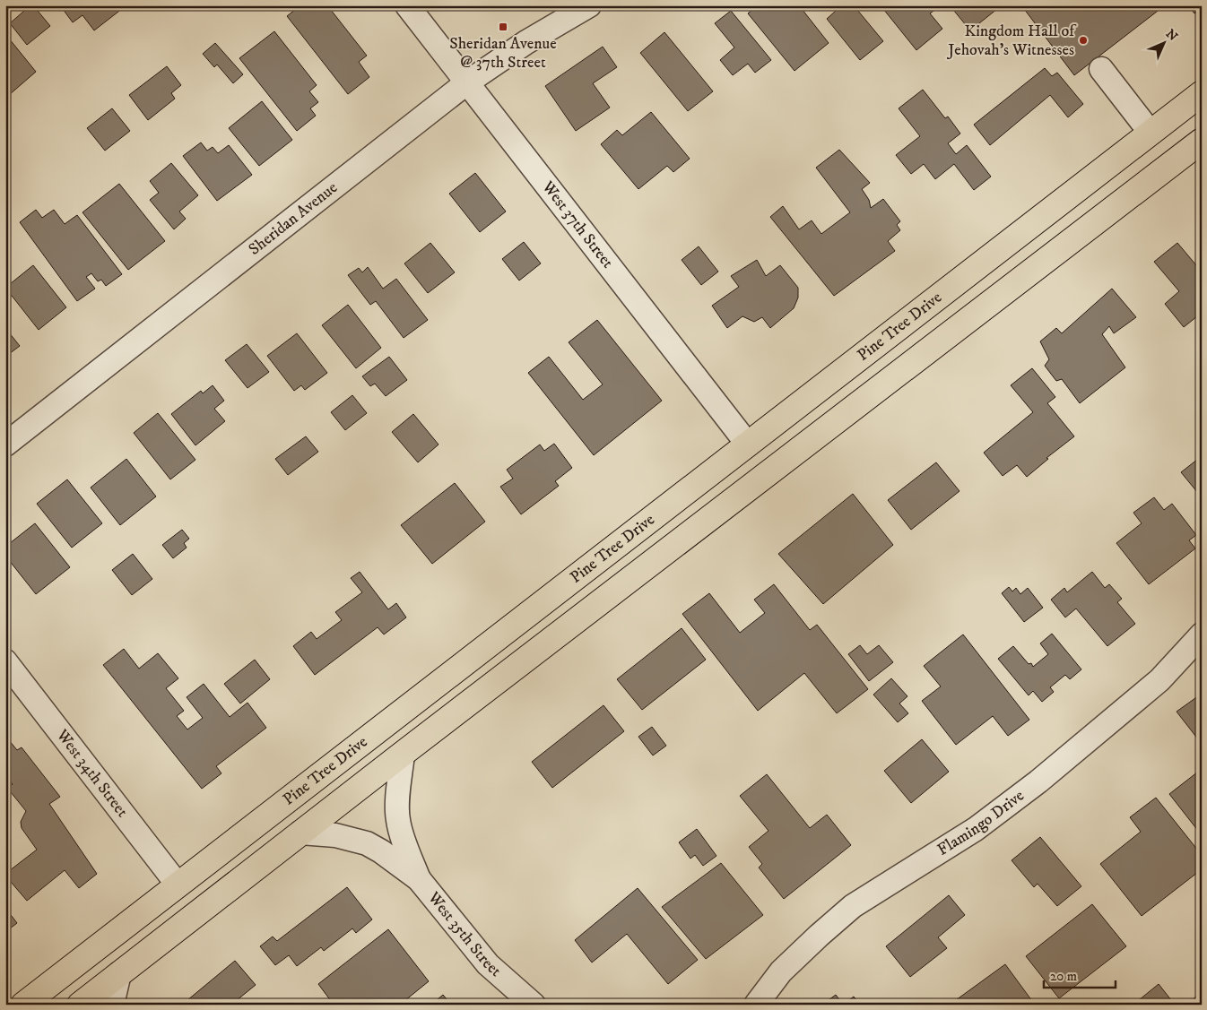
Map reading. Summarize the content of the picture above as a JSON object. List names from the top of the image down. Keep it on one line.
{"streets":{"main road":["Pine Tree Drive"],"street":["Sheridan Avenue","West 37th Street","West 34th Street","Flamingo Drive","West 35th Street"]},"crossings":[["Sheridan Avenue","West 37th Street"],["West 37th Street","Pine Tree Drive"],["Pine Tree Drive","West 34th Street"]],"places":{"transit":["Sheridan Avenue @ 37th Street"],"other":["Kingdom Hall of Jehovah's Witnesses"]},"scale_bar":"20 m","north":"top right"}
